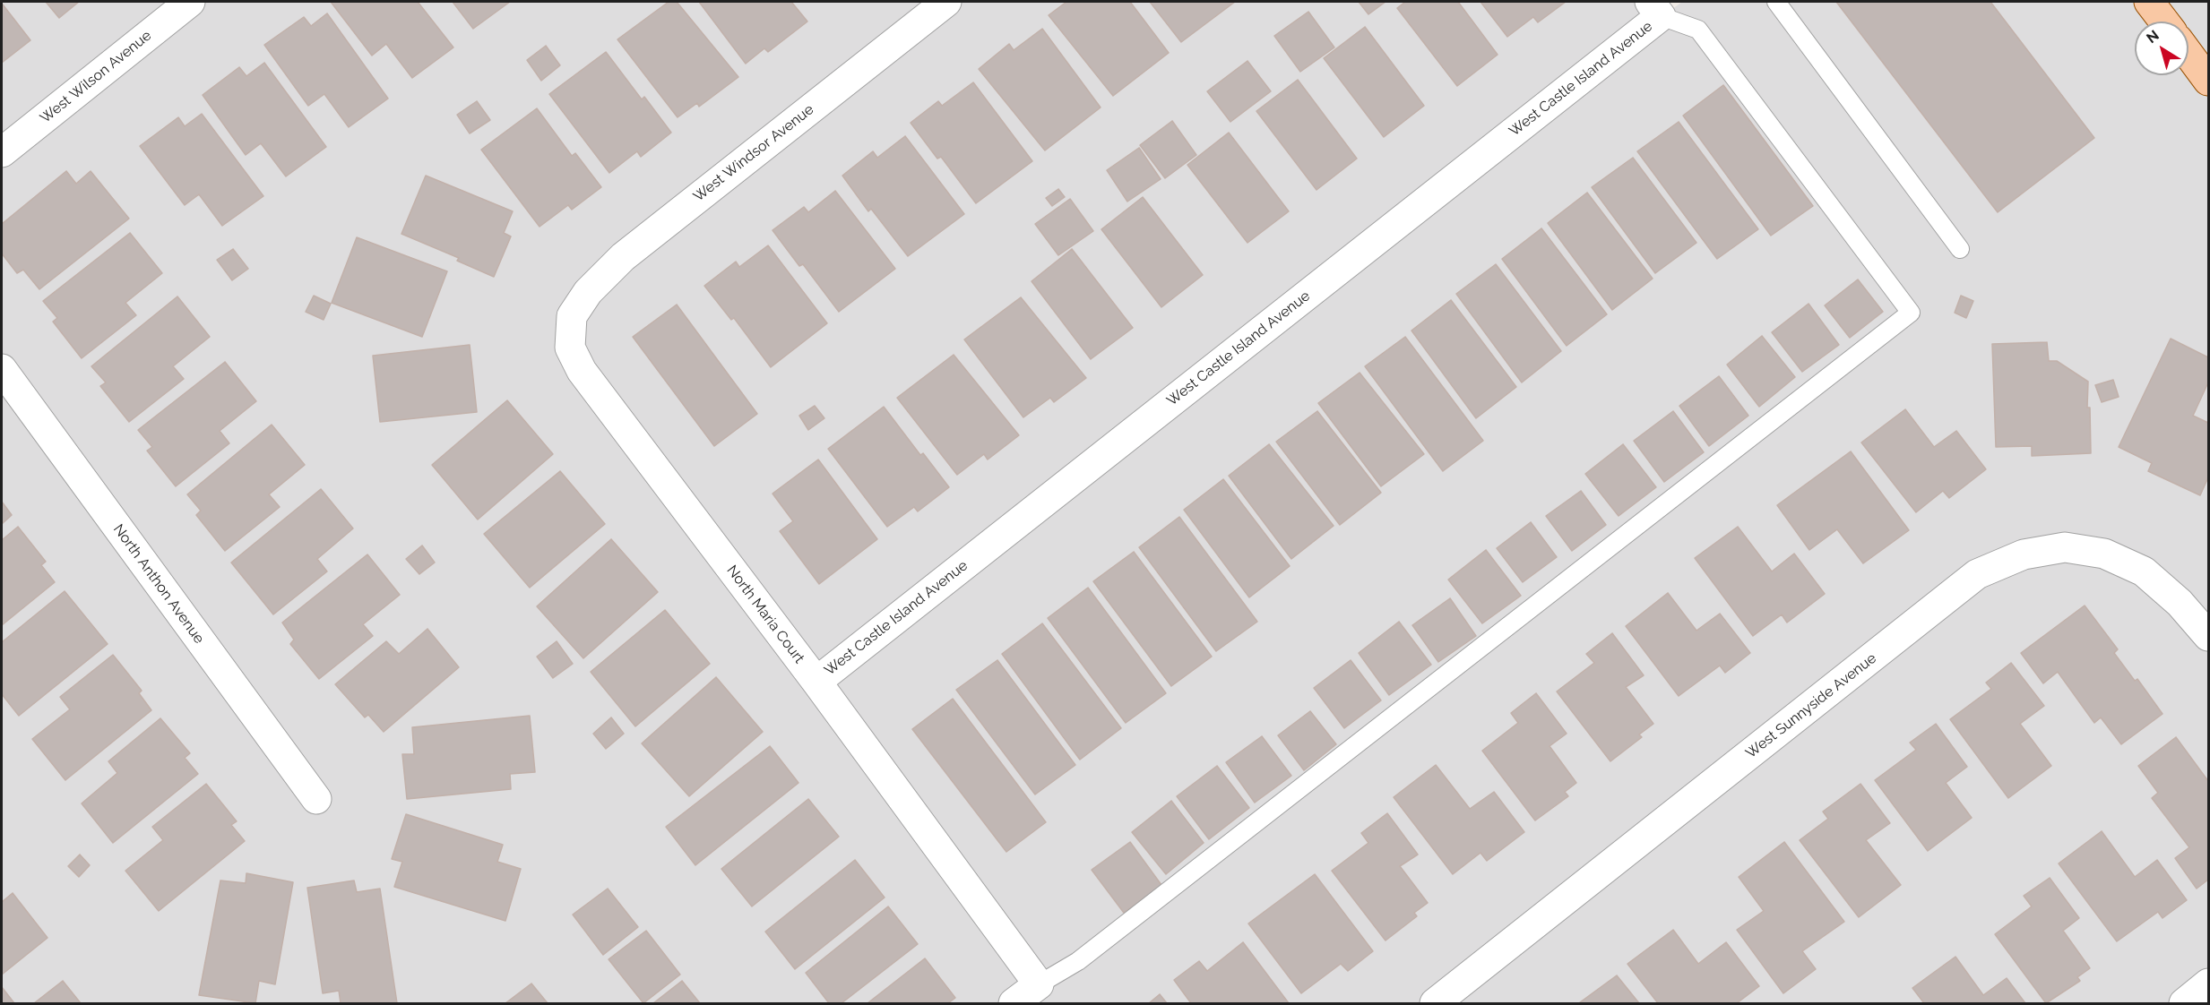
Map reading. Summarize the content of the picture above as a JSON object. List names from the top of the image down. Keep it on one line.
{"streets":{"street":["West Wilson Avenue","West Castle Island Avenue","West Windsor Avenue","North Anthon Avenue","North Maria Court","West Sunnyside Avenue"]},"crossings":[["West Castle Island Avenue","North Maria Court"],["West Windsor Avenue","North Maria Court"]],"north":"top left"}
